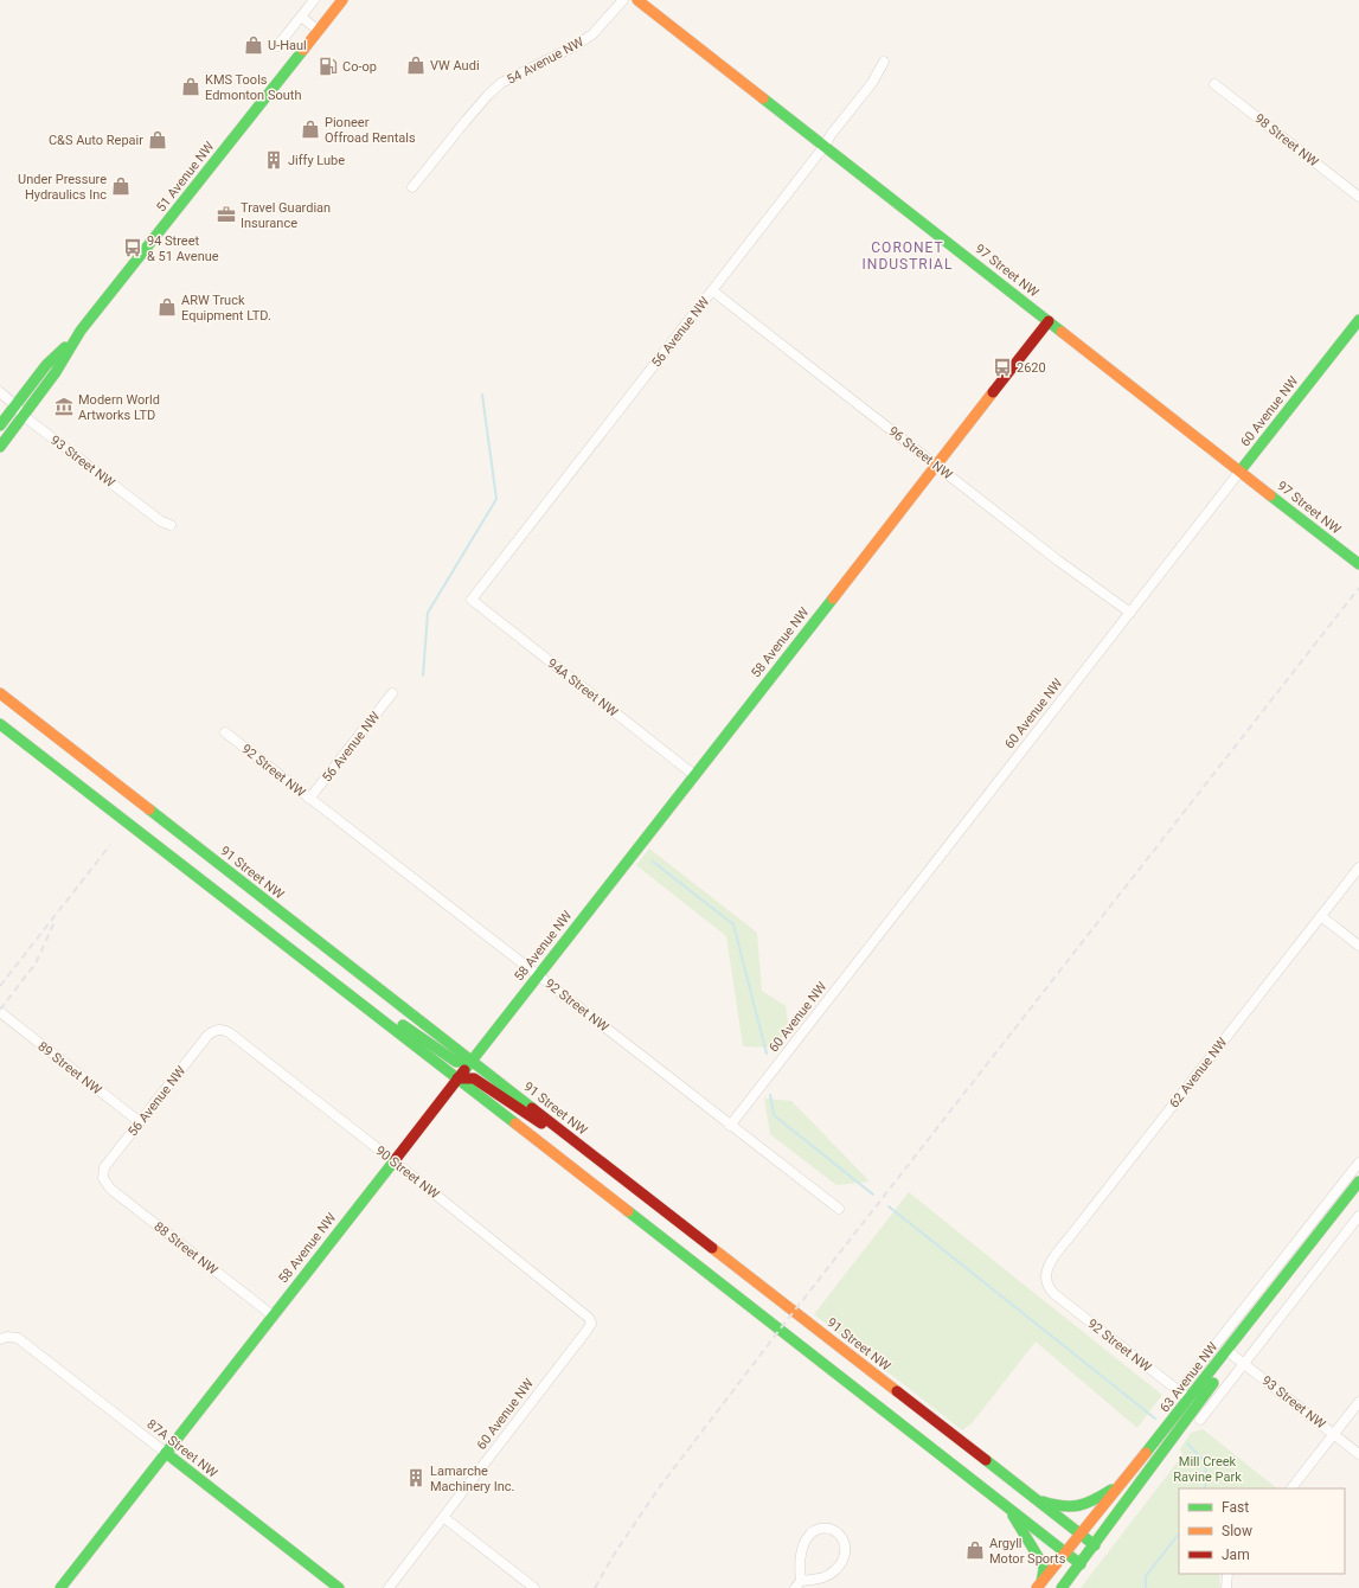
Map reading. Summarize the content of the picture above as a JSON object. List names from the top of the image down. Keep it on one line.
{"streets":{"main road":["51 Avenue NW","97 Street NW","60 Avenue NW","58 Avenue NW","91 Street NW","63 Avenue NW","87A Street NW"],"street":["54 Avenue NW","98 Street NW","56 Avenue NW","96 Street NW","93 Street NW","94A Street NW","92 Street NW","89 Street NW","62 Avenue NW","90 Street NW","88 Street NW"]},"crossings":[["51 Avenue NW","93 Street NW"],["97 Street NW","56 Avenue NW"],["97 Street NW","60 Avenue NW"],["97 Street NW","58 Avenue NW"],["56 Avenue NW","96 Street NW"],["56 Avenue NW","94A Street NW"],["56 Avenue NW","92 Street NW"],["56 Avenue NW","89 Street NW"],["56 Avenue NW","90 Street NW"],["56 Avenue NW","88 Street NW"],["60 Avenue NW","96 Street NW"],["60 Avenue NW","92 Street NW"],["60 Avenue NW","90 Street NW"],["96 Street NW","58 Avenue NW"],["93 Street NW","63 Avenue NW"],["58 Avenue NW","94A Street NW"],["58 Avenue NW","92 Street NW"],["58 Avenue NW","91 Street NW"],["58 Avenue NW","90 Street NW"],["58 Avenue NW","88 Street NW"],["58 Avenue NW","87A Street NW"],["92 Street NW","62 Avenue NW"],["92 Street NW","63 Avenue NW"],["91 Street NW","63 Avenue NW"]],"districts":["CORONET INDUSTRIAL"],"parks":["Mill Creek Ravine Park"],"places":{"shop":["U-Haul","VW Audi","KMS Tools Edmonton South","Pioneer Offroad Rentals","C&S Auto Repair","Under Pressure Hydraulics Inc","ARW Truck Equipment LTD.","Argyll Motor Sports"],"fuel station":["Co-op"],"building":["Jiffy Lube","Lamarche Machinery Inc."],"office":["Travel Guardian Insurance"],"bus stop":["94 Street & 51 Avenue","2620"],"museum":["Modern World Artworks LTD"]},"legend":["Fast","Slow","Jam"]}
